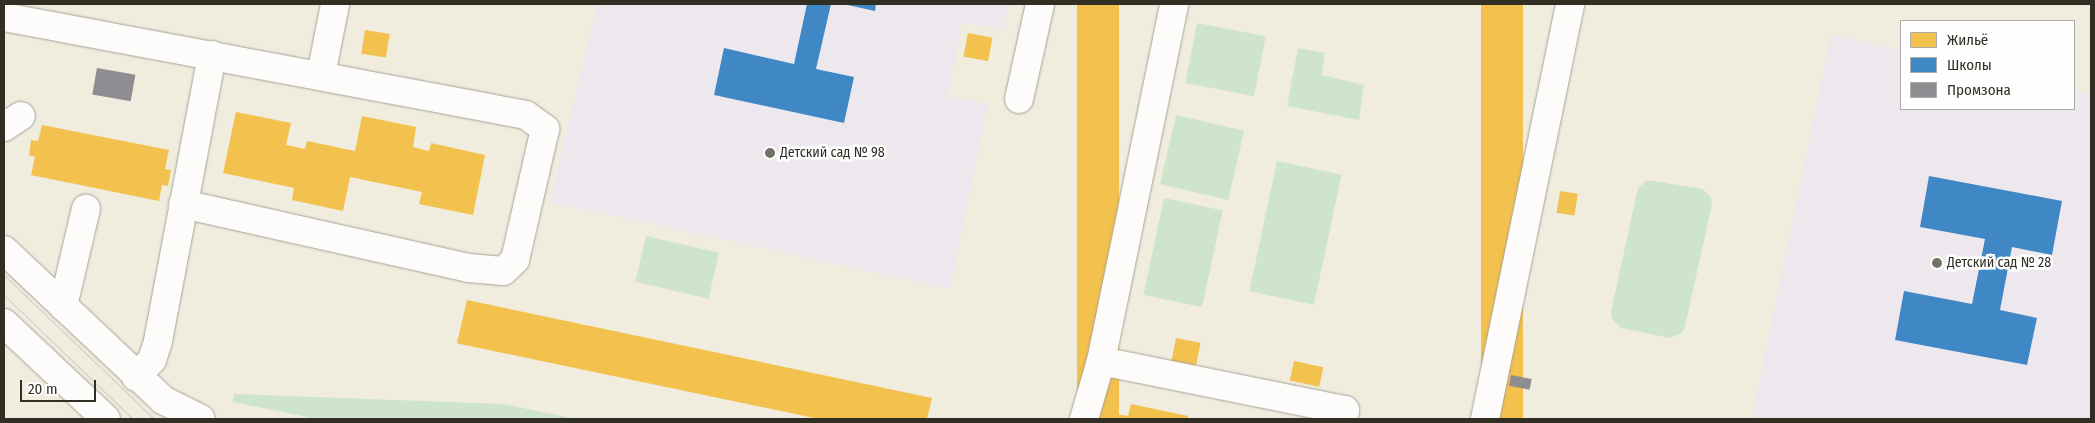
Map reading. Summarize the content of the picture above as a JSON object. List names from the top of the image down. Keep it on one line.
{"places":["Детский сад № 98","Детский сад № 28"],"legend":["Жильё","Школы","Промзона"],"scale_bar":"20 m"}
